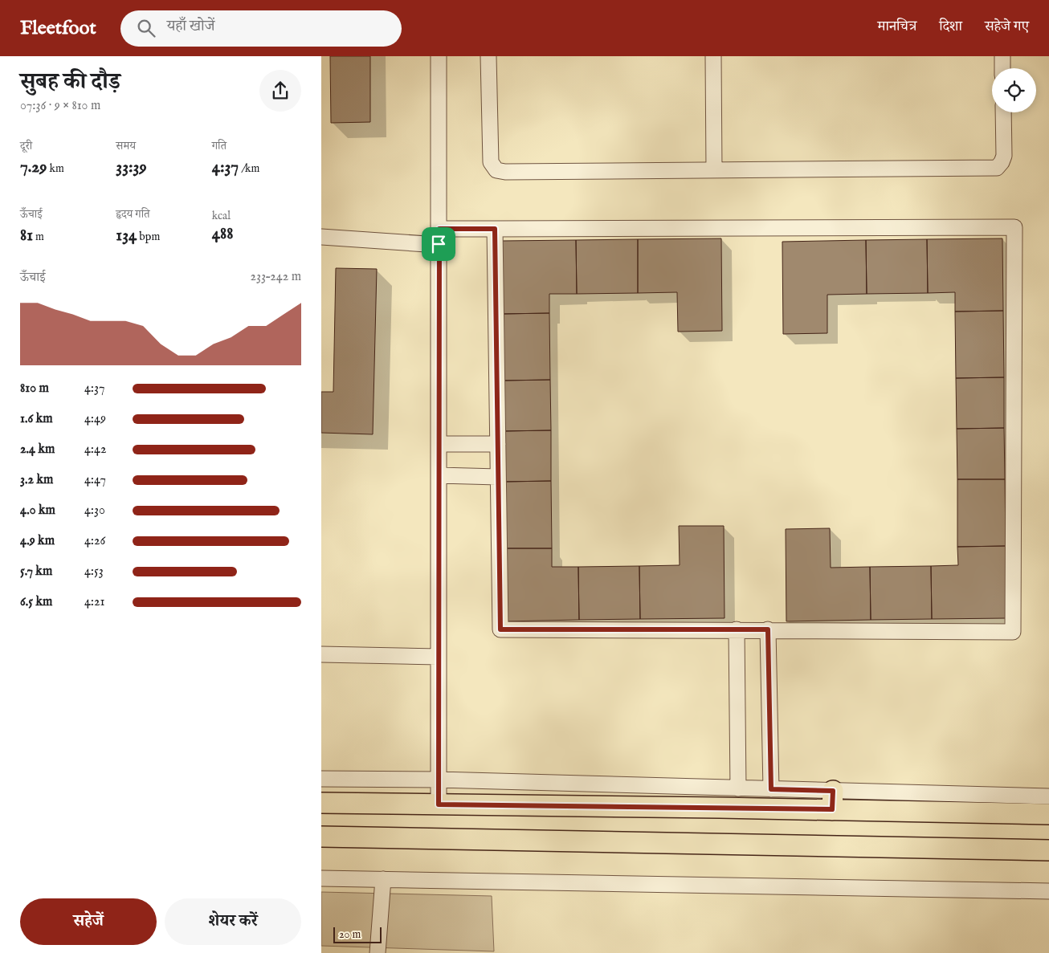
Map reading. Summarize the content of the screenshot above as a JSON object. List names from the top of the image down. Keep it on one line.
{"scale_bar":"20 m","page":{"header":"Fleetfoot","search":"यहाँ खोजें","nav":["मानचित्र","दिशा","सहेजे गए"],"heading":["सुबह की दौड़","07:36 · 9 × 810 m"],"stats":[["दूरी","7.29 km"],["समय","33:39"],["गति","4:37 /km"],["ऊँचाई","81 m"],["हृदय गति","134 bpm"],["kcal","488"]],"chart":["ऊँचाई","233–242 m"],"list":[{"name":"810 m","note":"4:37"},{"name":"1.6 km","note":"4:49"},{"name":"2.4 km","note":"4:42"},{"name":"3.2 km","note":"4:47"},{"name":"4.0 km","note":"4:30"},{"name":"4.9 km","note":"4:26"},{"name":"5.7 km","note":"4:53"},{"name":"6.5 km","note":"4:21"}],"buttons":["सहेजें","शेयर करें"],"scale":"20 m"}}
